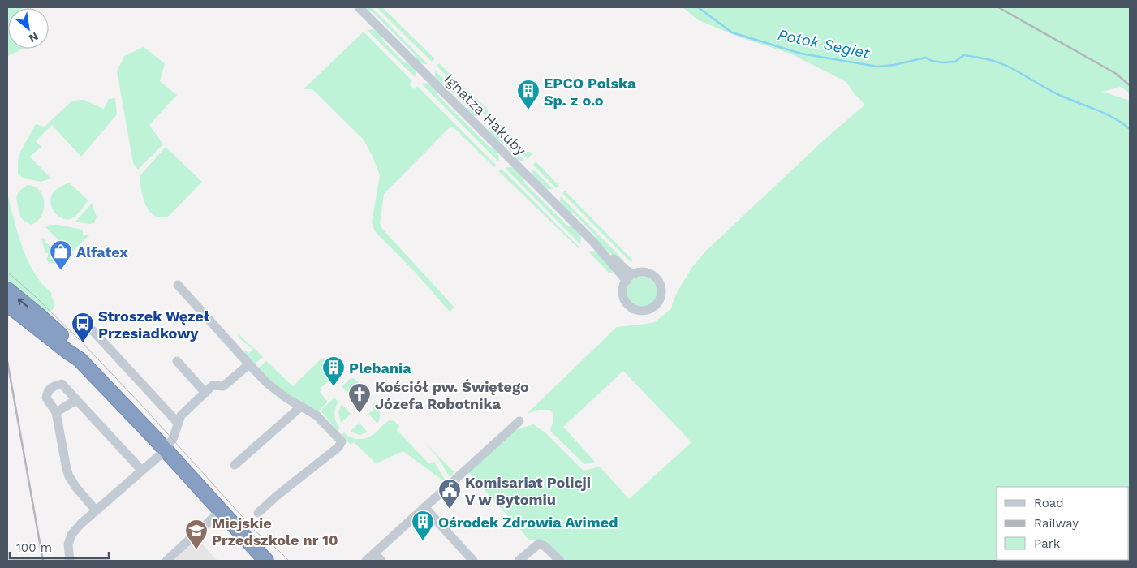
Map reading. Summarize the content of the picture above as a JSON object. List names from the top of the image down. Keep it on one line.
{"streets":{"street":["Ignatza Hakuby"]},"water":["Potok Segiet"],"places":{"building":["EPCO Polska Sp. z o.o","Plebania","Ośrodek Zdrowia Avimed"],"shop":["Alfatex"],"bus stop":["Stroszek Węzeł Przesiadkowy"],"church":["Kościół pw. Świętego Józefa Robotnika"],"public building":["Komisariat Policji V w Bytomiu"],"school or university":["Miejskie Przedszkole nr 10"]},"legend":["Road","Railway","Park"],"scale_bar":"100 m","north":"bottom right"}
